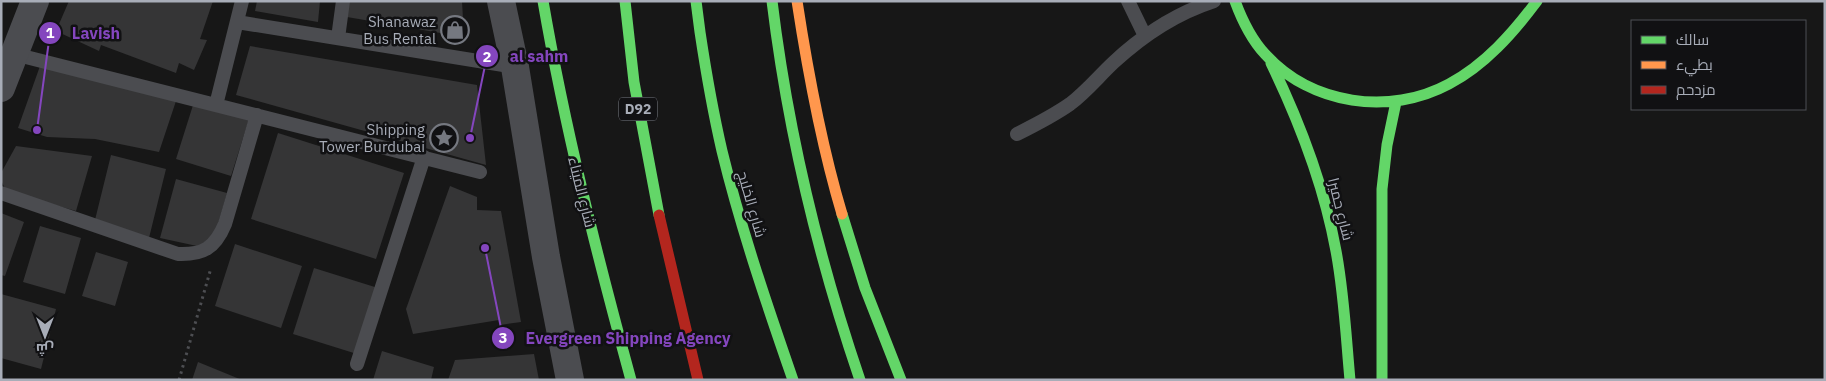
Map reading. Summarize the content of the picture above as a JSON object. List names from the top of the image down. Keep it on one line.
{"streets":{"main road":["D92","شارع الميناء","شارع الخليج","شارع جميرا"]},"places":{"shop":["Shanawaz Bus Rental"],"other":["Lavish","al sahm","Evergreen Shipping Agency"],"place":["Shipping Tower Burdubai"]},"legend":["سالك","بطيء","مزدحم"],"north":"bottom"}
